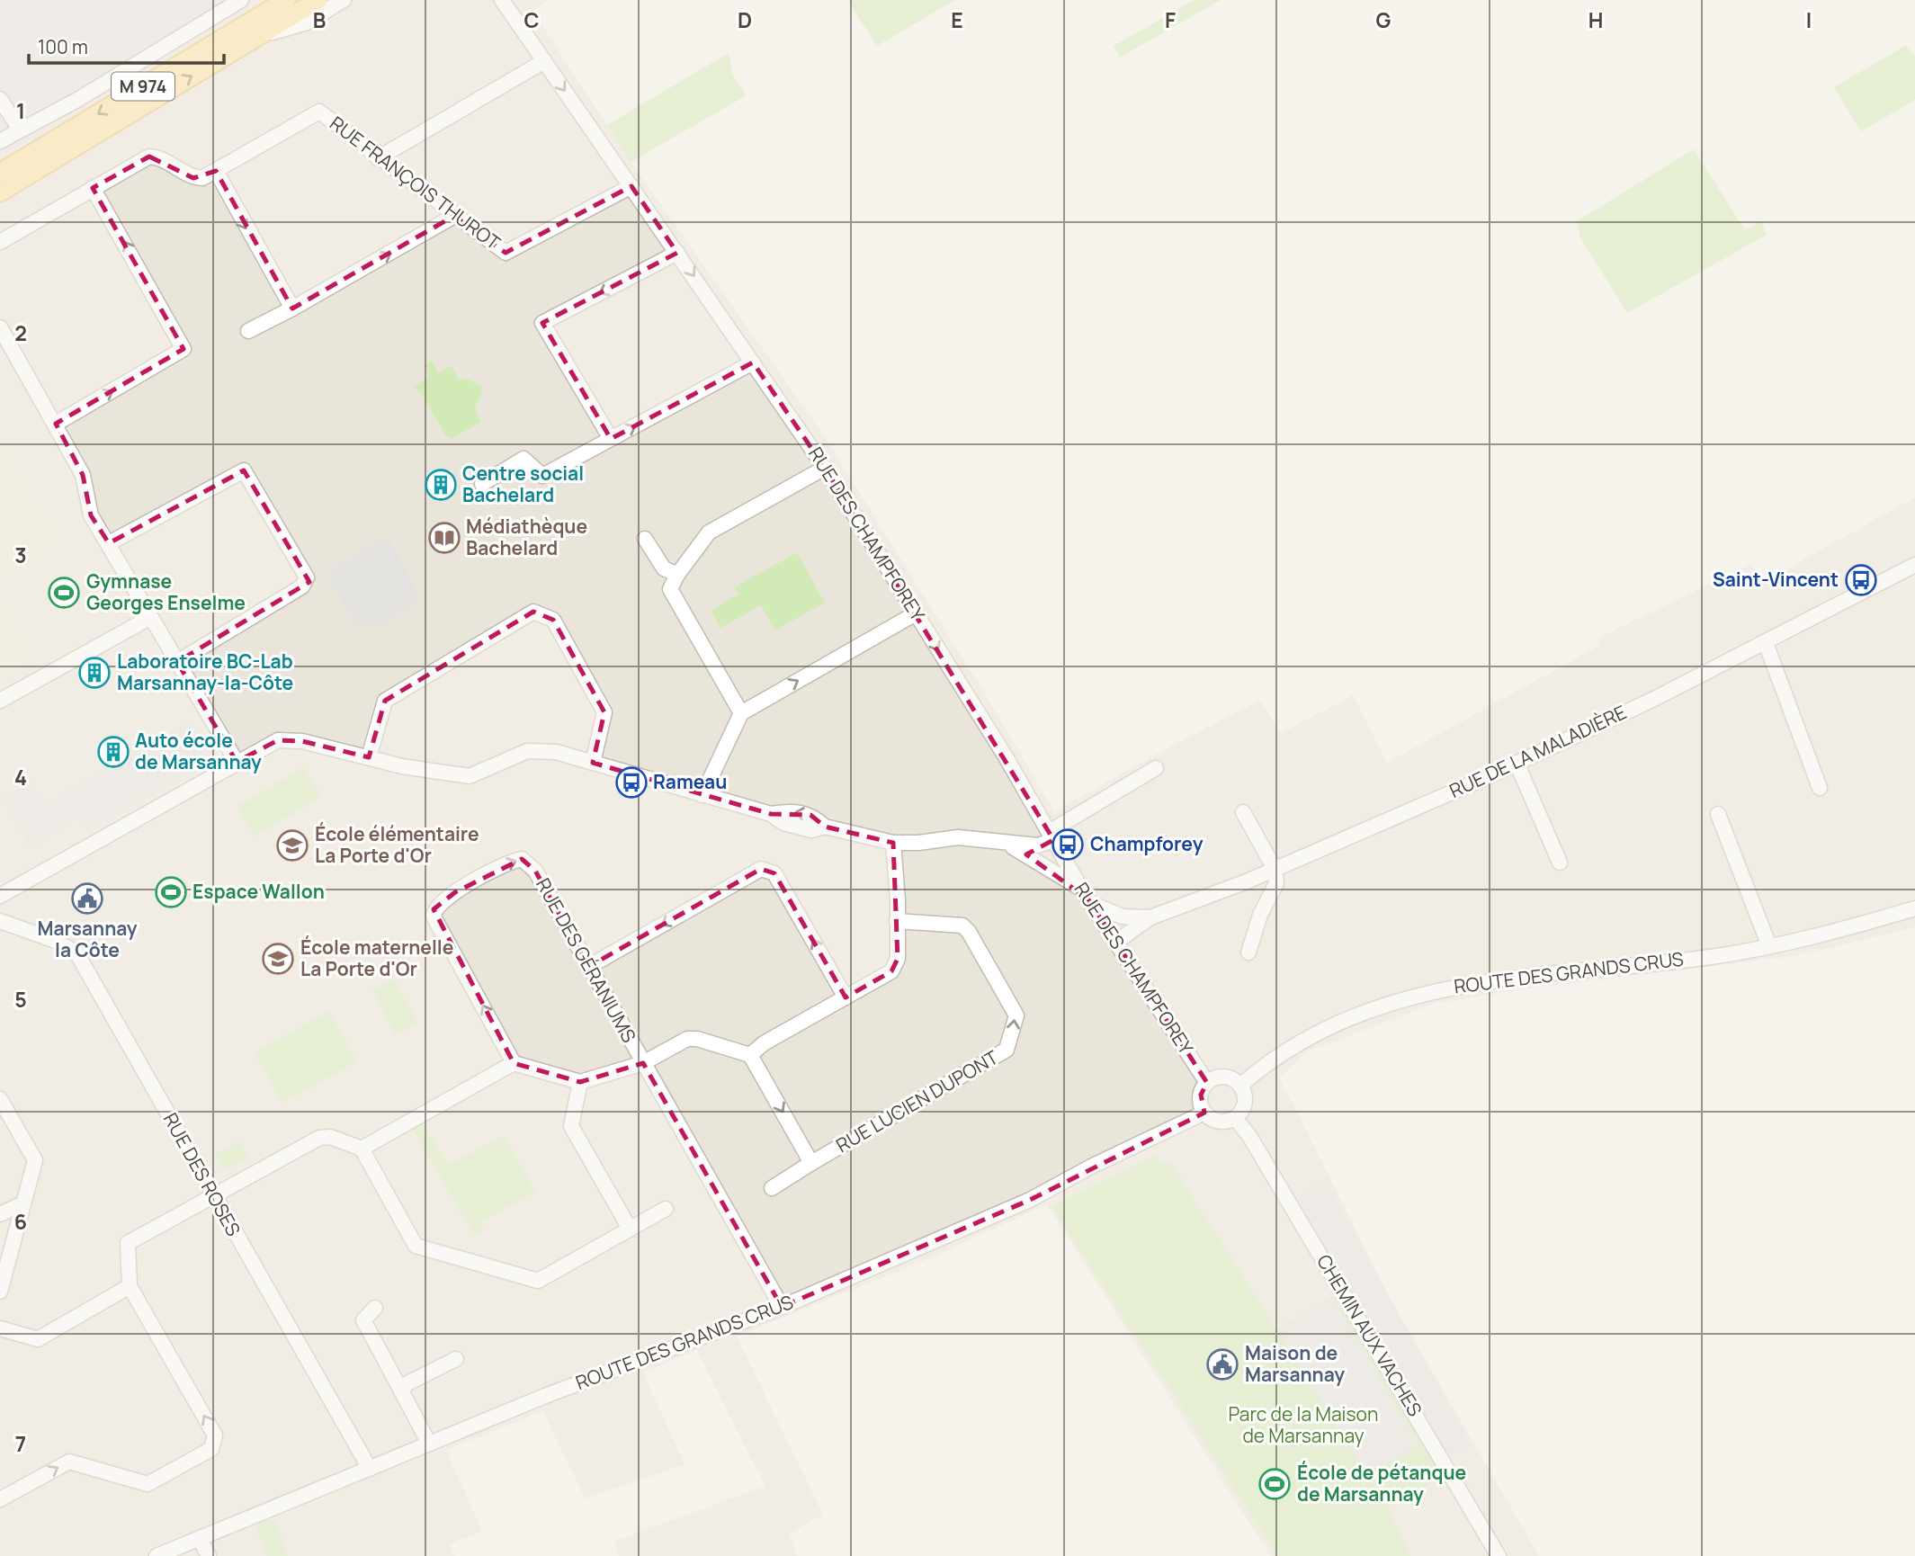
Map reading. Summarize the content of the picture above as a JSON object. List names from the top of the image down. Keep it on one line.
{"streets":{"main road":["M 974"],"street":["RUE FRANÇOIS THUROT","RUE DES CHAMPFOREY","RUE DE LA MALADIÈRE","RUE DES GÉRANIUMS","ROUTE DES GRANDS CRUS","RUE LUCIEN DUPONT","RUE DES ROSES","CHEMIN AUX VACHES"]},"crossings":[["RUE FRANÇOIS THUROT","RUE DES CHAMPFOREY"],["RUE DES CHAMPFOREY","RUE DE LA MALADIÈRE"],["RUE DES CHAMPFOREY","ROUTE DES GRANDS CRUS"],["RUE DES CHAMPFOREY","CHEMIN AUX VACHES"],["RUE DES GÉRANIUMS","ROUTE DES GRANDS CRUS"],["ROUTE DES GRANDS CRUS","RUE DES ROSES"],["ROUTE DES GRANDS CRUS","CHEMIN AUX VACHES"]],"one_way":["RUE DES CHAMPFOREY"],"parks":["Parc de la Maison de Marsannay"],"places":{"building":["Centre social Bachelard","Laboratoire BC-Lab Marsannay-la-Côte","Auto école de Marsannay"],"library":["Médiathèque Bachelard"],"bus stop":["Saint-Vincent","Rameau","Champforey"],"sports":["Gymnase Georges Enselme","Espace Wallon","École de pétanque de Marsannay"],"school or university":["École élémentaire La Porte d'Or","École maternelle La Porte d'Or"],"public building":["Marsannay la Côte","Maison de Marsannay"]},"scale_bar":"100 m","grid":{"columns":["B","C","D","E","F","G","H","I"],"rows":["1","2","3","4","5","6","7"]}}
